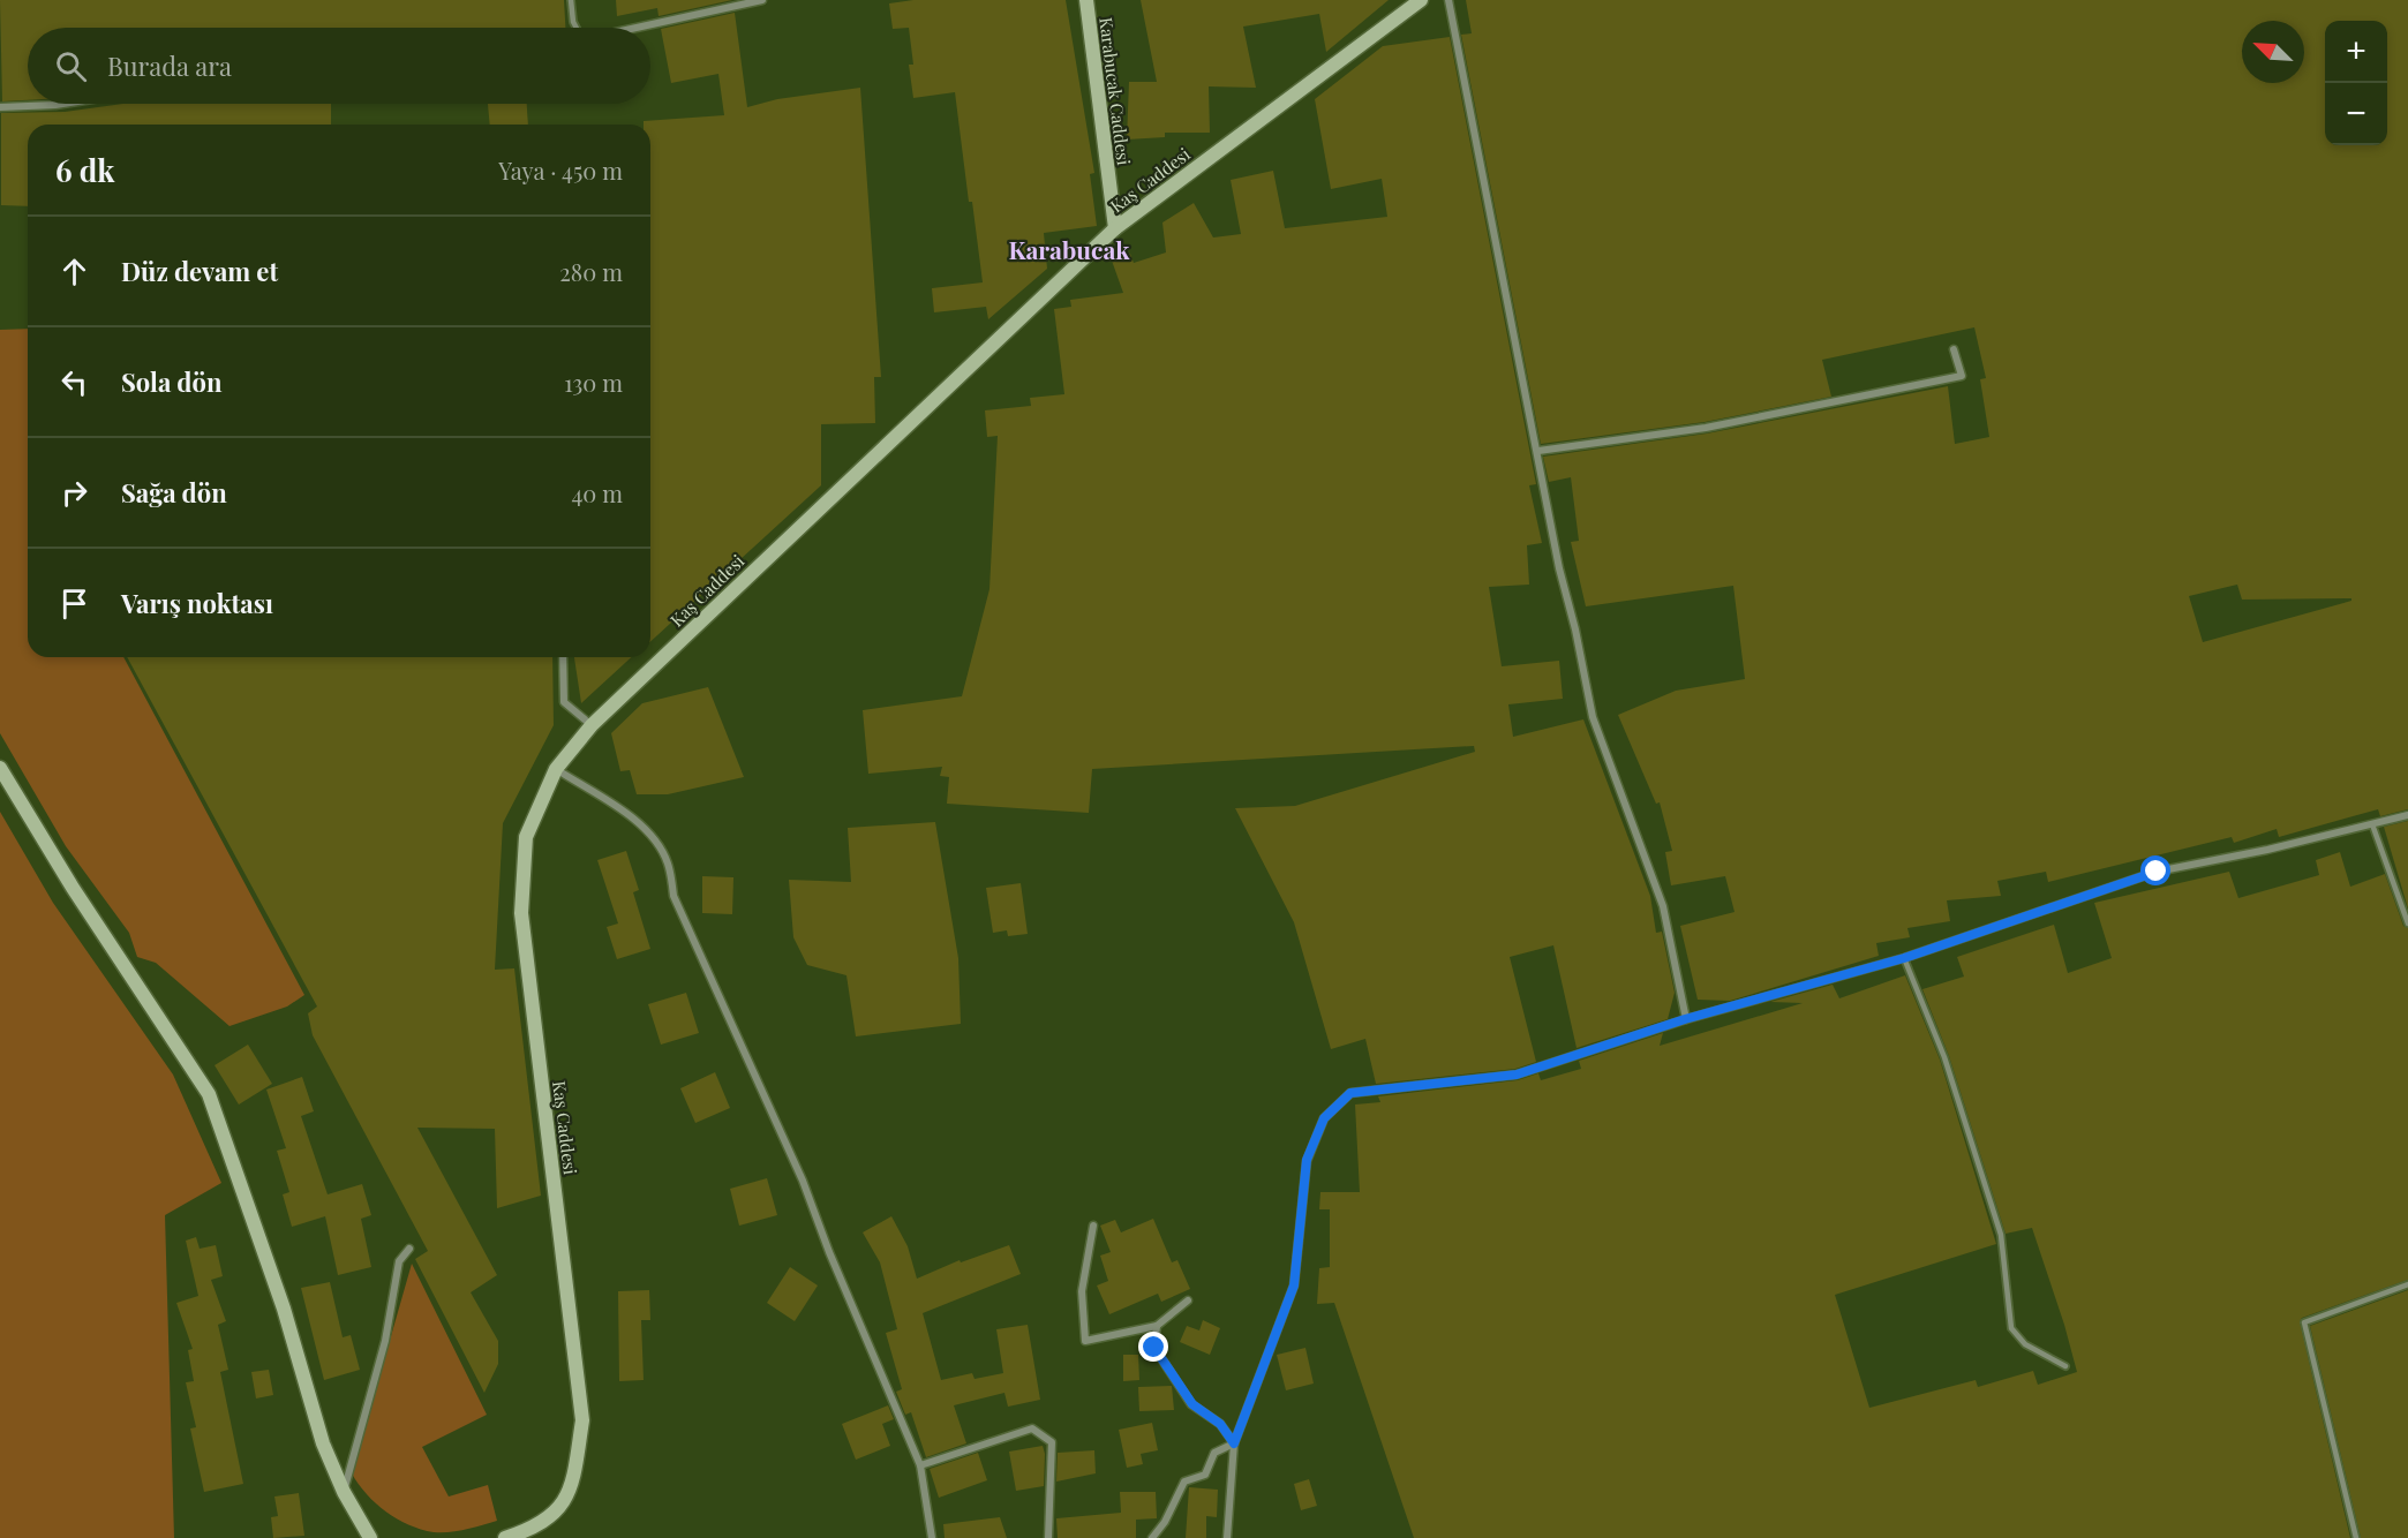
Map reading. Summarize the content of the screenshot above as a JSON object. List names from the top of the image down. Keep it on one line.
{"streets":{"street":["Karabucak Caddesi","Kaş Caddesi"]},"crossings":[["Karabucak Caddesi","Kaş Caddesi"]],"districts":["Karabucak"],"north":"top left","page":{"map_buttons":["+","−"],"search":"Burada ara","heading":["6 dk","Yaya · 450 m"],"list":[["Düz devam et","280 m"],["Sola dön","130 m"],["Sağa dön","40 m"],"Varış noktası"]}}
